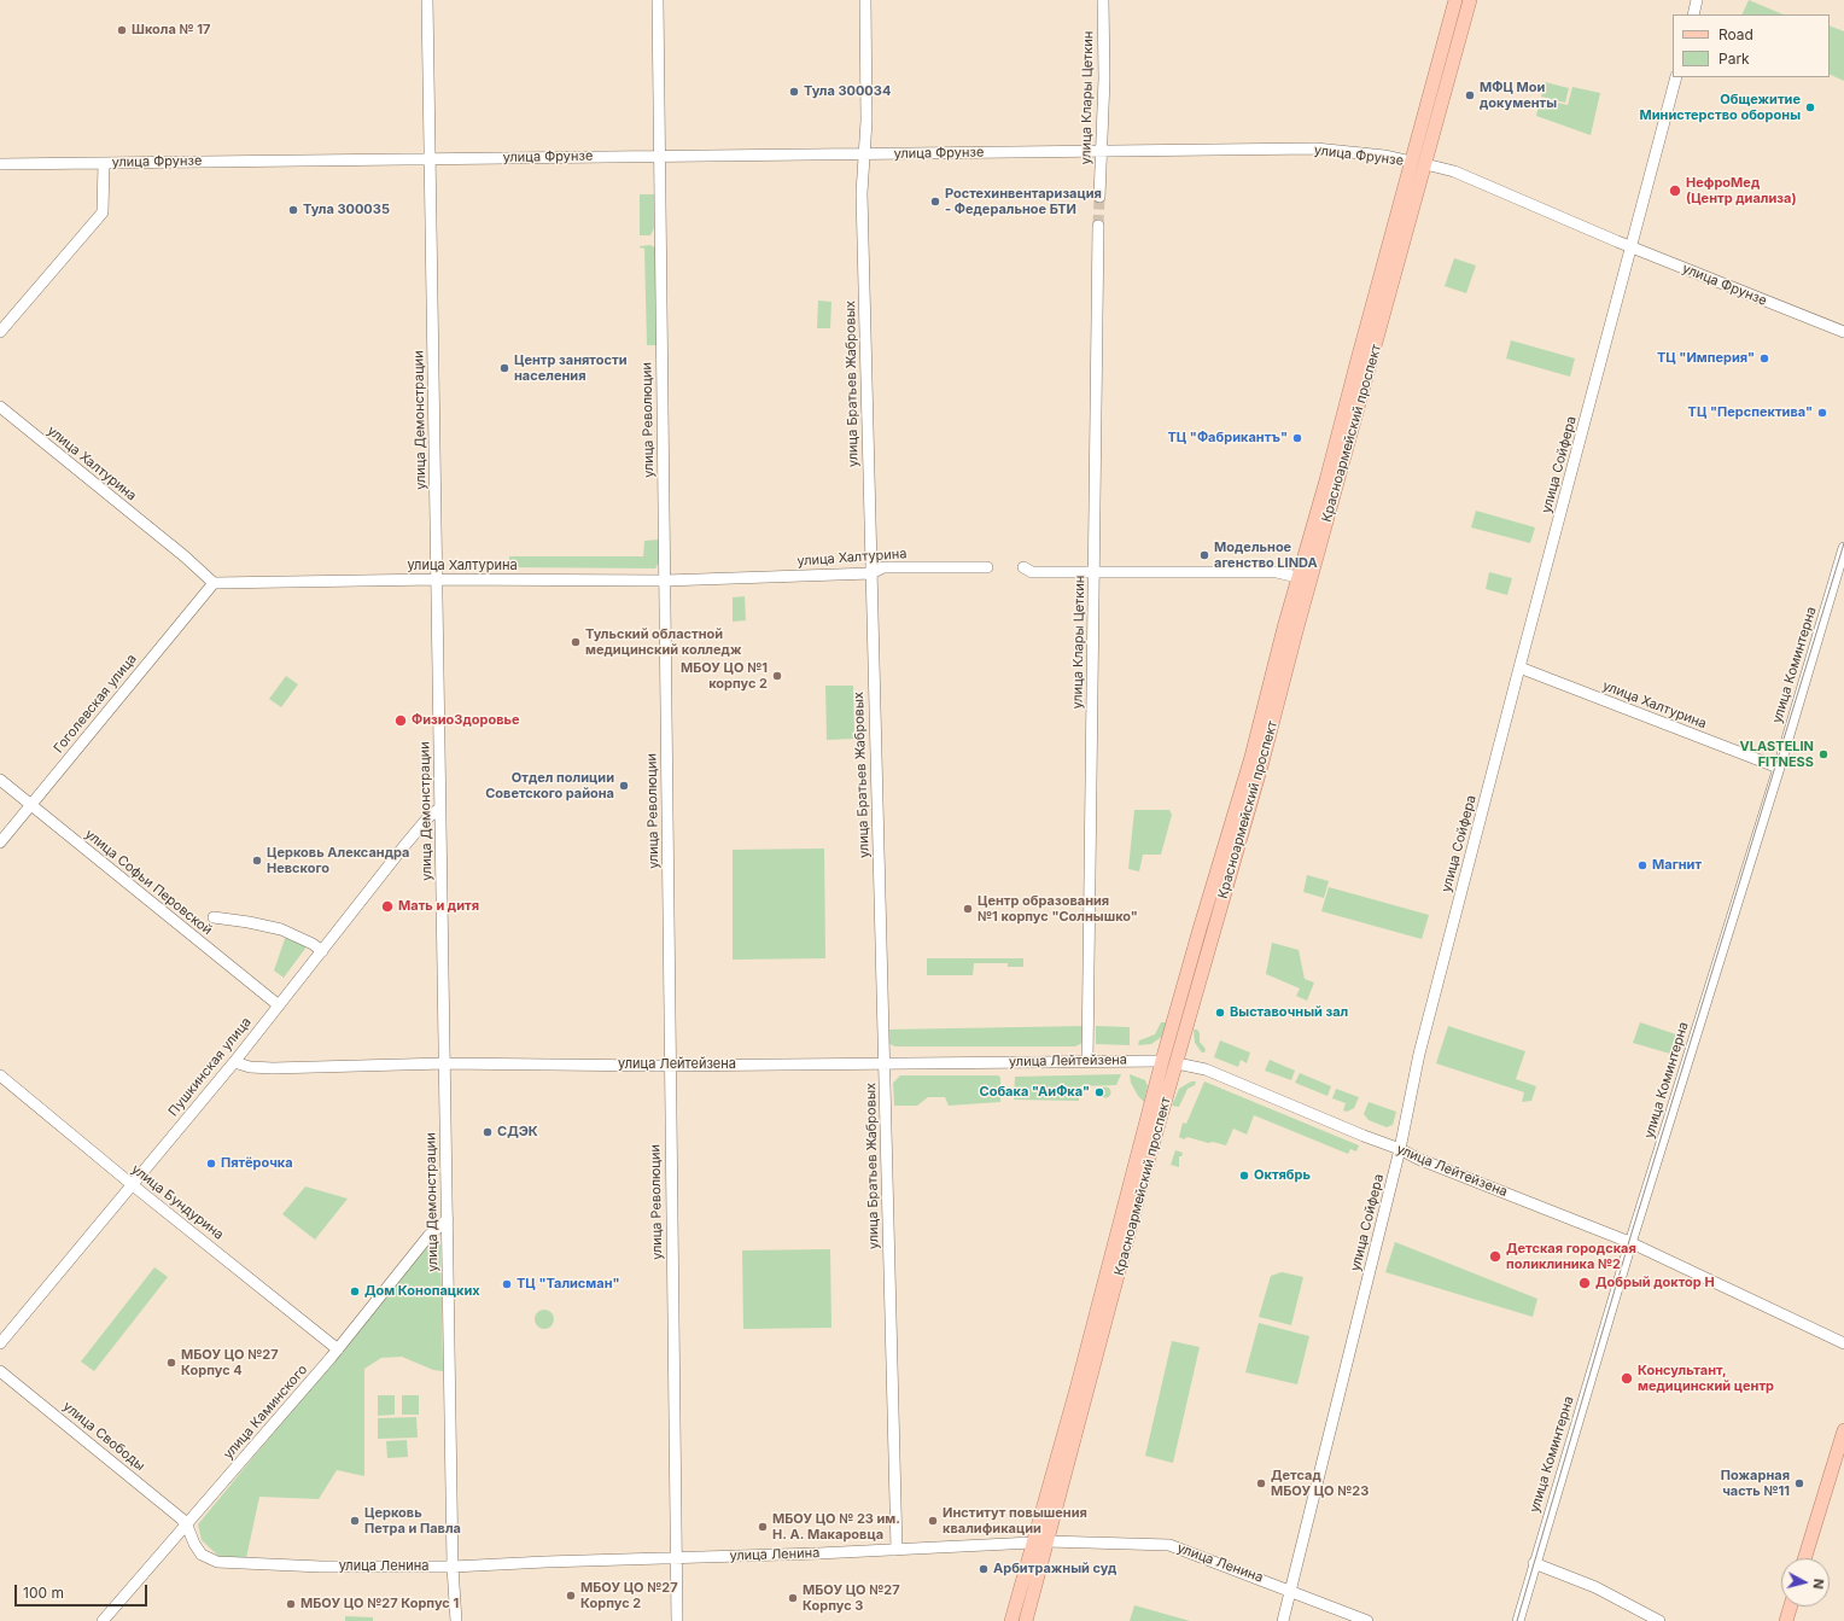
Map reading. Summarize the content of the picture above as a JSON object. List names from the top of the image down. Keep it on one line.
{"streets":{"main road":["улица Фрунзе","Красноармейский проспект","улица Лейтейзена","улица Ленина"],"street":["улица Клары Цеткин","улица Братьев Жабровых","улица Демонстрации","улица Революции","улица Халтурина","улица Сойфера","улица Коминтерна","Гоголевская улица","улица Софьи Перовской","Пушкинская улица","улица Бундурина","улица Каминского","улица Свободы"]},"crossings":[["улица Клары Цеткин","улица Фрунзе"],["улица Клары Цеткин","улица Лейтейзена"],["улица Фрунзе","улица Братьев Жабровых"],["улица Фрунзе","улица Демонстрации"],["улица Фрунзе","улица Революции"],["улица Фрунзе","Красноармейский проспект"],["улица Фрунзе","улица Сойфера"],["улица Братьев Жабровых","улица Халтурина"],["улица Братьев Жабровых","улица Лейтейзена"],["улица Братьев Жабровых","улица Ленина"],["улица Демонстрации","улица Халтурина"],["улица Демонстрации","улица Лейтейзена"],["улица Демонстрации","Пушкинская улица"],["улица Демонстрации","улица Каминского"],["улица Демонстрации","улица Ленина"],["улица Революции","улица Халтурина"],["улица Революции","улица Лейтейзена"],["улица Революции","улица Ленина"],["Красноармейский проспект","улица Лейтейзена"],["Красноармейский проспект","улица Ленина"],["улица Халтурина","улица Сойфера"],["улица Халтурина","улица Коминтерна"],["улица Халтурина","Гоголевская улица"],["улица Сойфера","улица Лейтейзена"],["улица Сойфера","улица Ленина"],["улица Коминтерна","улица Лейтейзена"],["Гоголевская улица","улица Софьи Перовской"],["улица Софьи Перовской","Пушкинская улица"],["улица Лейтейзена","Пушкинская улица"],["Пушкинская улица","улица Бундурина"],["улица Бундурина","улица Каминского"],["улица Каминского","улица Свободы"],["улица Каминского","улица Ленина"],["улица Свободы","улица Ленина"]],"places":["Школа № 17","Тула 300034","МФЦ Мои документы","Общежитие Министерство обороны","НефроМед (Центр диализа)","Ростехинвентаризация - Федеральное БТИ","Тула 300035","ТЦ \"Империя\"","Центр занятости населения","ТЦ \"Перспектива\"","ТЦ \"Фабрикантъ\"","Модельное агенство LINDA","Тульский областной медицинский колледж","МБОУ ЦО №1 корпус 2","ФизиоЗдоровье","VLASTELIN FITNESS","Отдел полиции Советского района","Церковь Александра Невского","Магнит","Мать и дитя","Центр образования №1 корпус \"Солнышко\"","Выставочный зал","Собака \"АиФка\"","СДЭК","Пятёрочка","Октябрь","Детская городская поликлиника №2","Добрый доктор Н","ТЦ \"Талисман\"","Дом Конопацких","МБОУ ЦО №27 Корпус 4","Консультант, медицинский центр","Детсад МБОУ ЦО №23","Пожарная часть №11","Церковь Петра и Павла","Институт повышения квалификации","МБОУ ЦО № 23 им. Н. А. Макаровца","Арбитражный суд","МБОУ ЦО №27 Корпус 2","МБОУ ЦО №27 Корпус 3","МБОУ ЦО №27 Корпус 1"],"legend":["Road","Park"],"scale_bar":"100 m","north":"right"}
